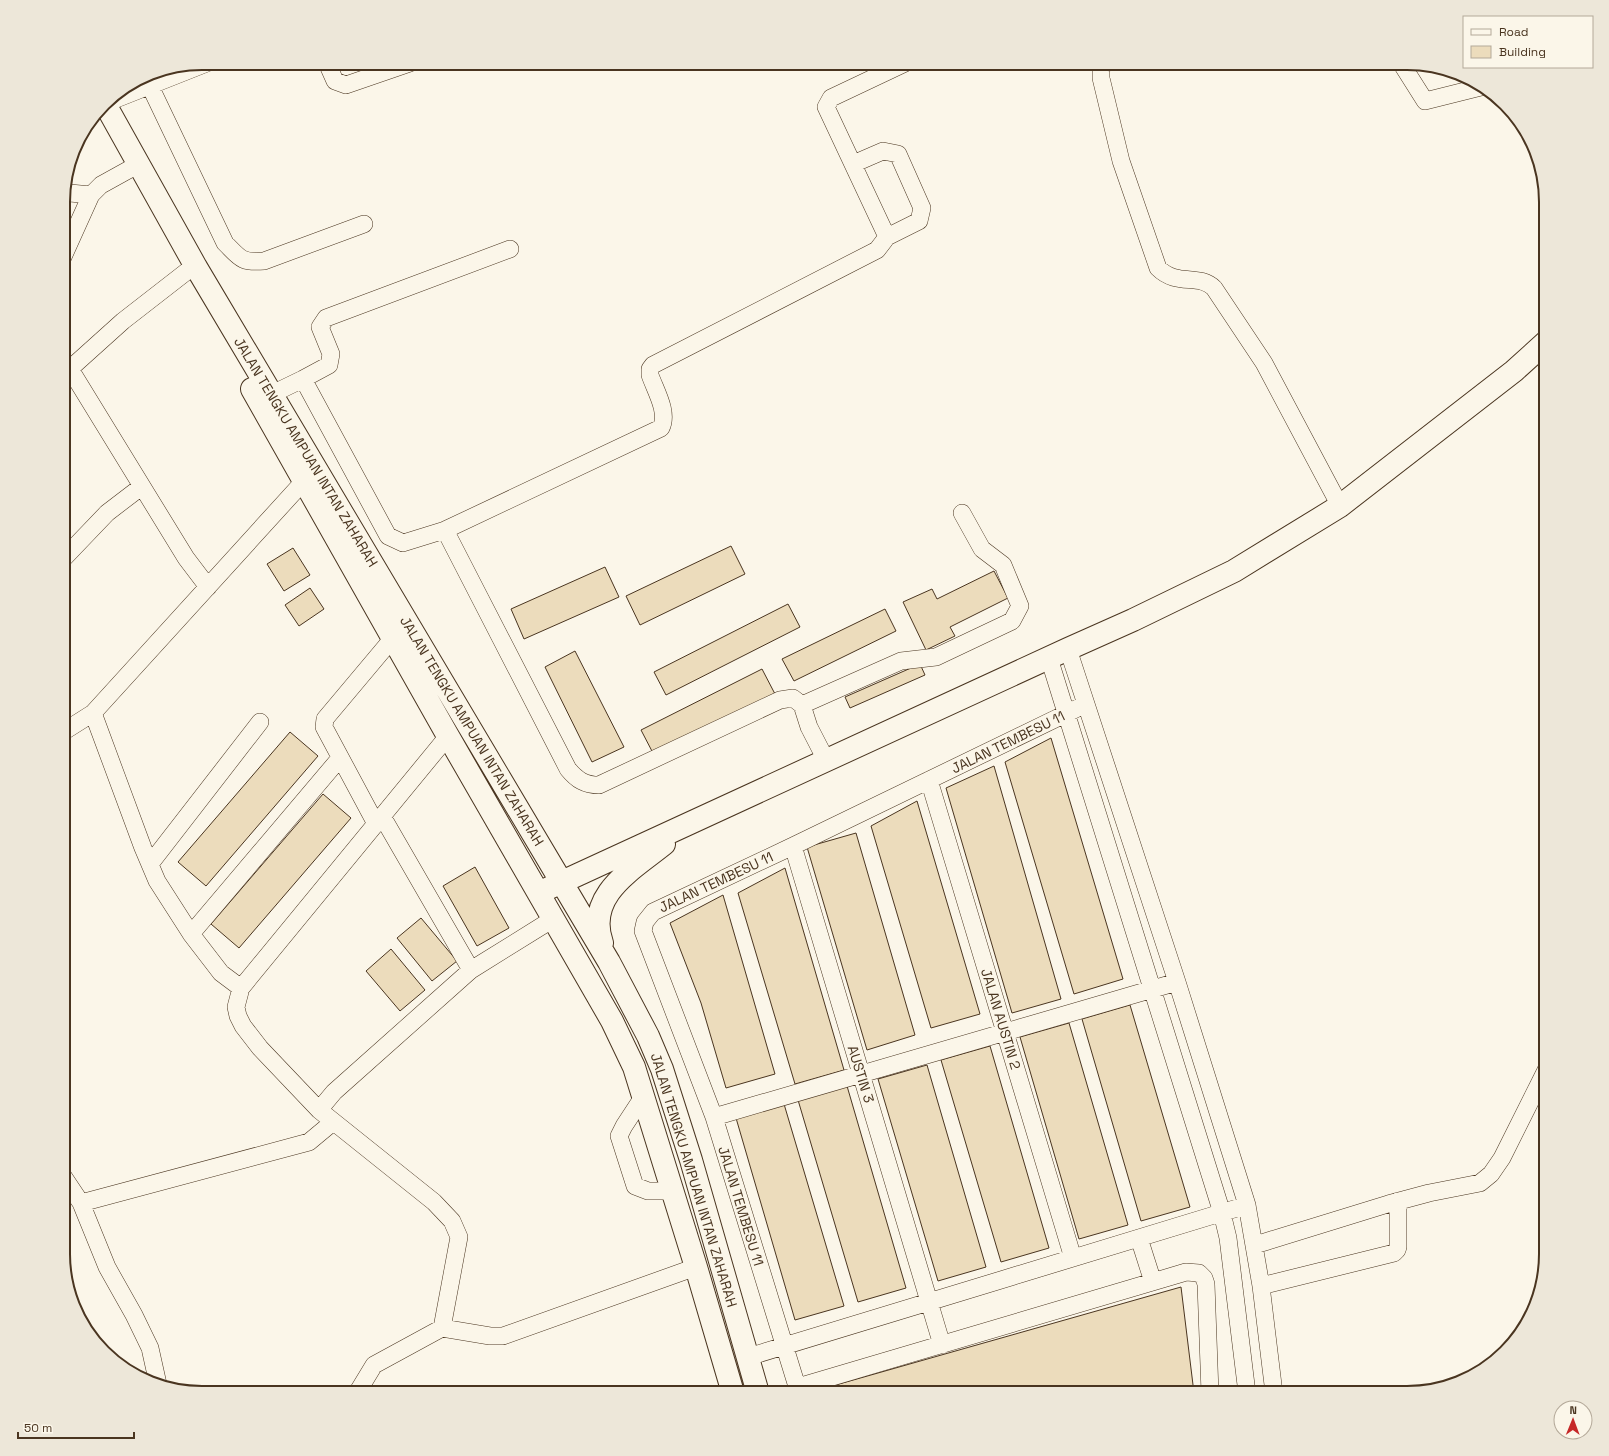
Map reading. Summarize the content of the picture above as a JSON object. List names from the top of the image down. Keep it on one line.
{"streets":{"main road":["JALAN TENGKU AMPUAN INTAN ZAHARAH"],"street":["JALAN TEMBESU 11","JALAN AUSTIN 2","AUSTIN 3"]},"crossings":[["JALAN TEMBESU 11","JALAN AUSTIN 2"],["JALAN TEMBESU 11","AUSTIN 3"]],"legend":["Road","Building"],"scale_bar":"50 m","north":"top"}
